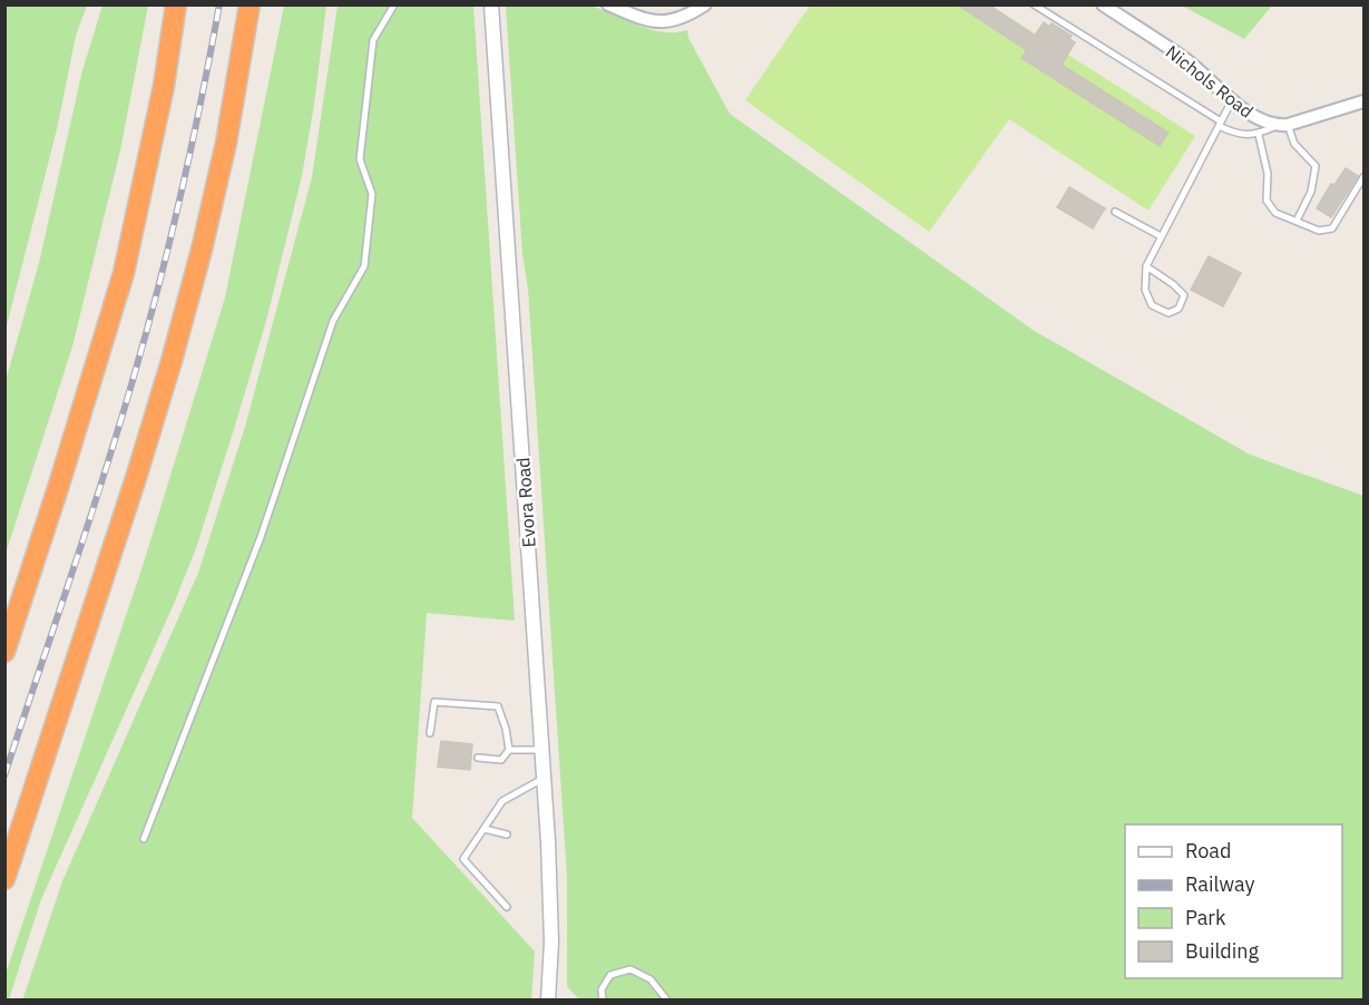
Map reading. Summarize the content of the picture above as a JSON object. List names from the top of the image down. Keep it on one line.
{"streets":{"street":["Nichols Road","Evora Road"]},"legend":["Road","Railway","Park","Building"]}
